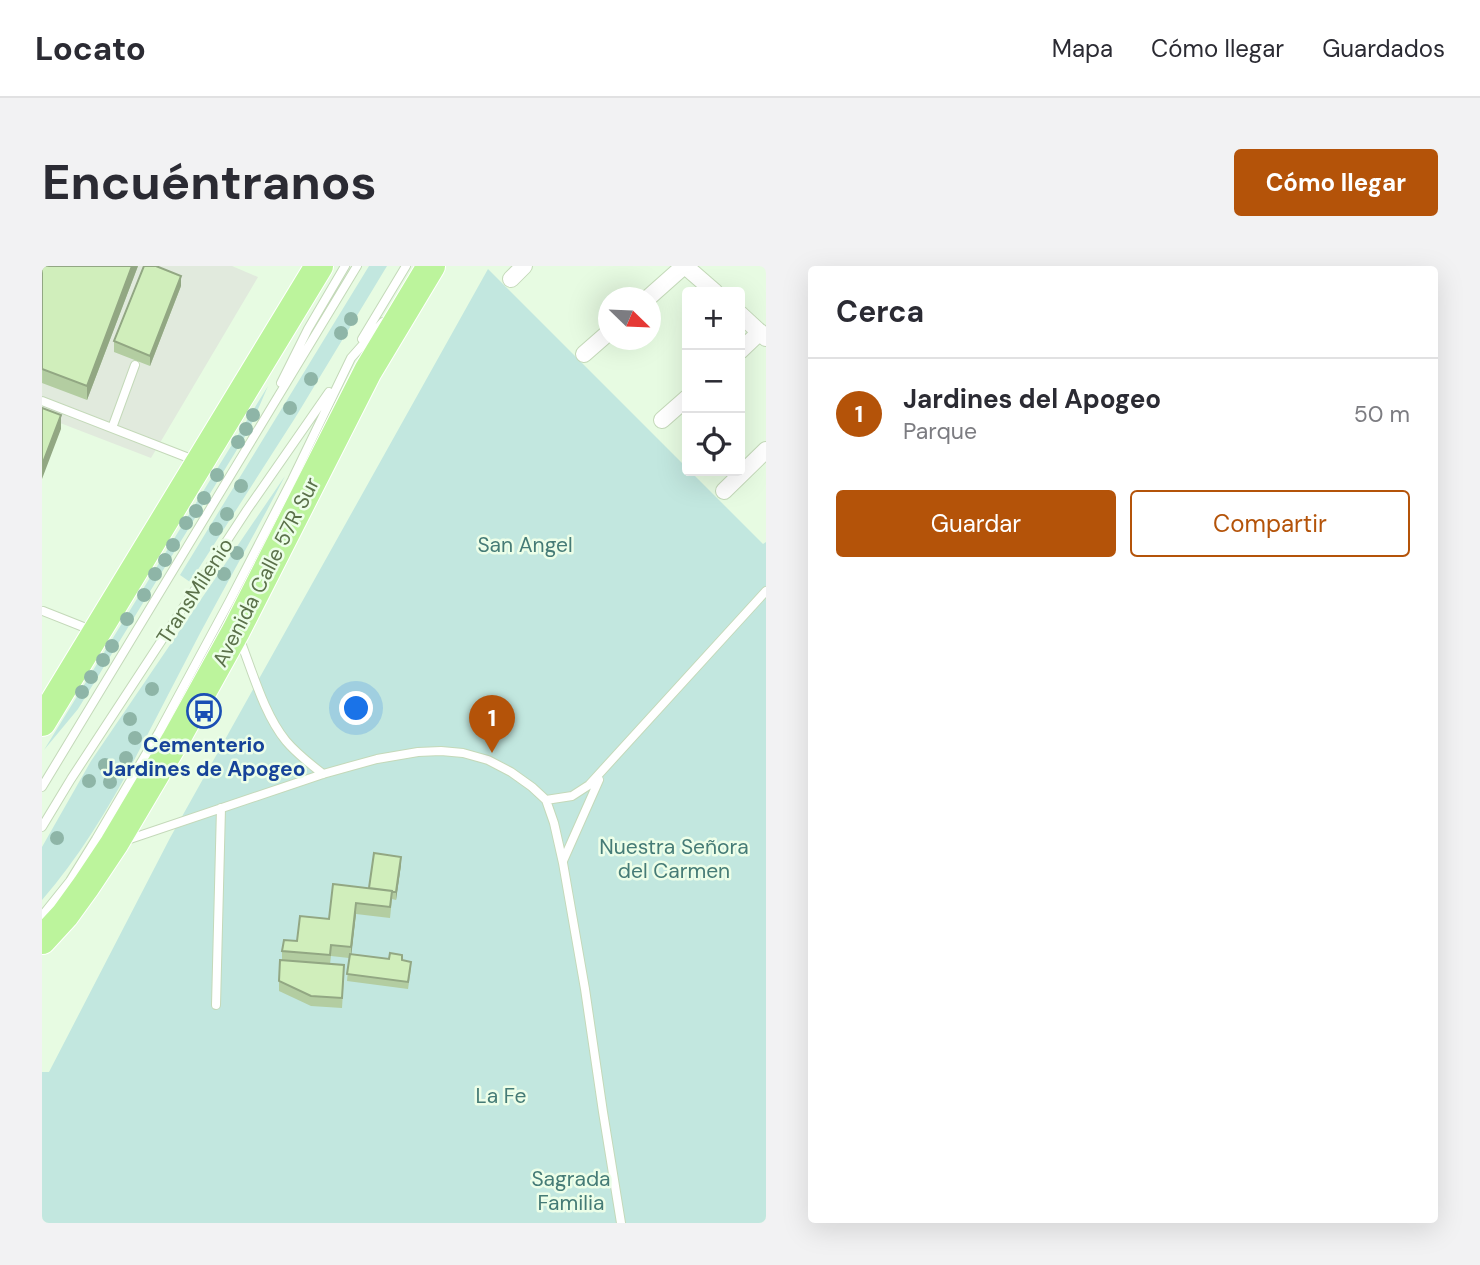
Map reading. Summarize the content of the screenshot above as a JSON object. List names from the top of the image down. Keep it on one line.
{"streets":{"highway":["Avenida Calle 57R Sur"],"lane":["TransMilenio"]},"crossings":[["Avenida Calle 57R Sur","TransMilenio"]],"parks":["San Angel","Nuestra Señora del Carmen","La Fe","Sagrada Familia"],"places":{"bus stop":["Cementerio Jardines de Apogeo"]},"north":"bottom right","page":{"header":"Locato","nav":["Mapa","Cómo llegar","Guardados"],"buttons":["Cómo llegar",["Guardar","Compartir"]],"title":"Encuéntranos","heading":"Cerca","map_buttons":["+","−"],"list":[{"mark":"1","name":"Jardines del Apogeo","note":"Parque","value":"50 m"}],"pins":"1"}}
